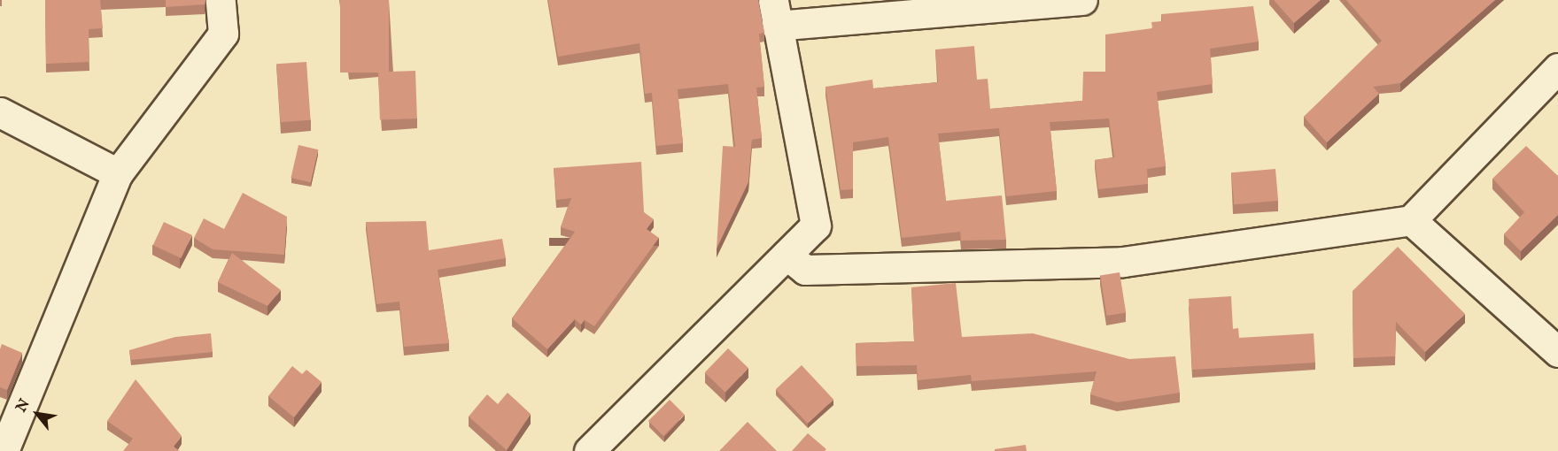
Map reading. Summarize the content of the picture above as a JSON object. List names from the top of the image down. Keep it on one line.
{"north":"top left"}
